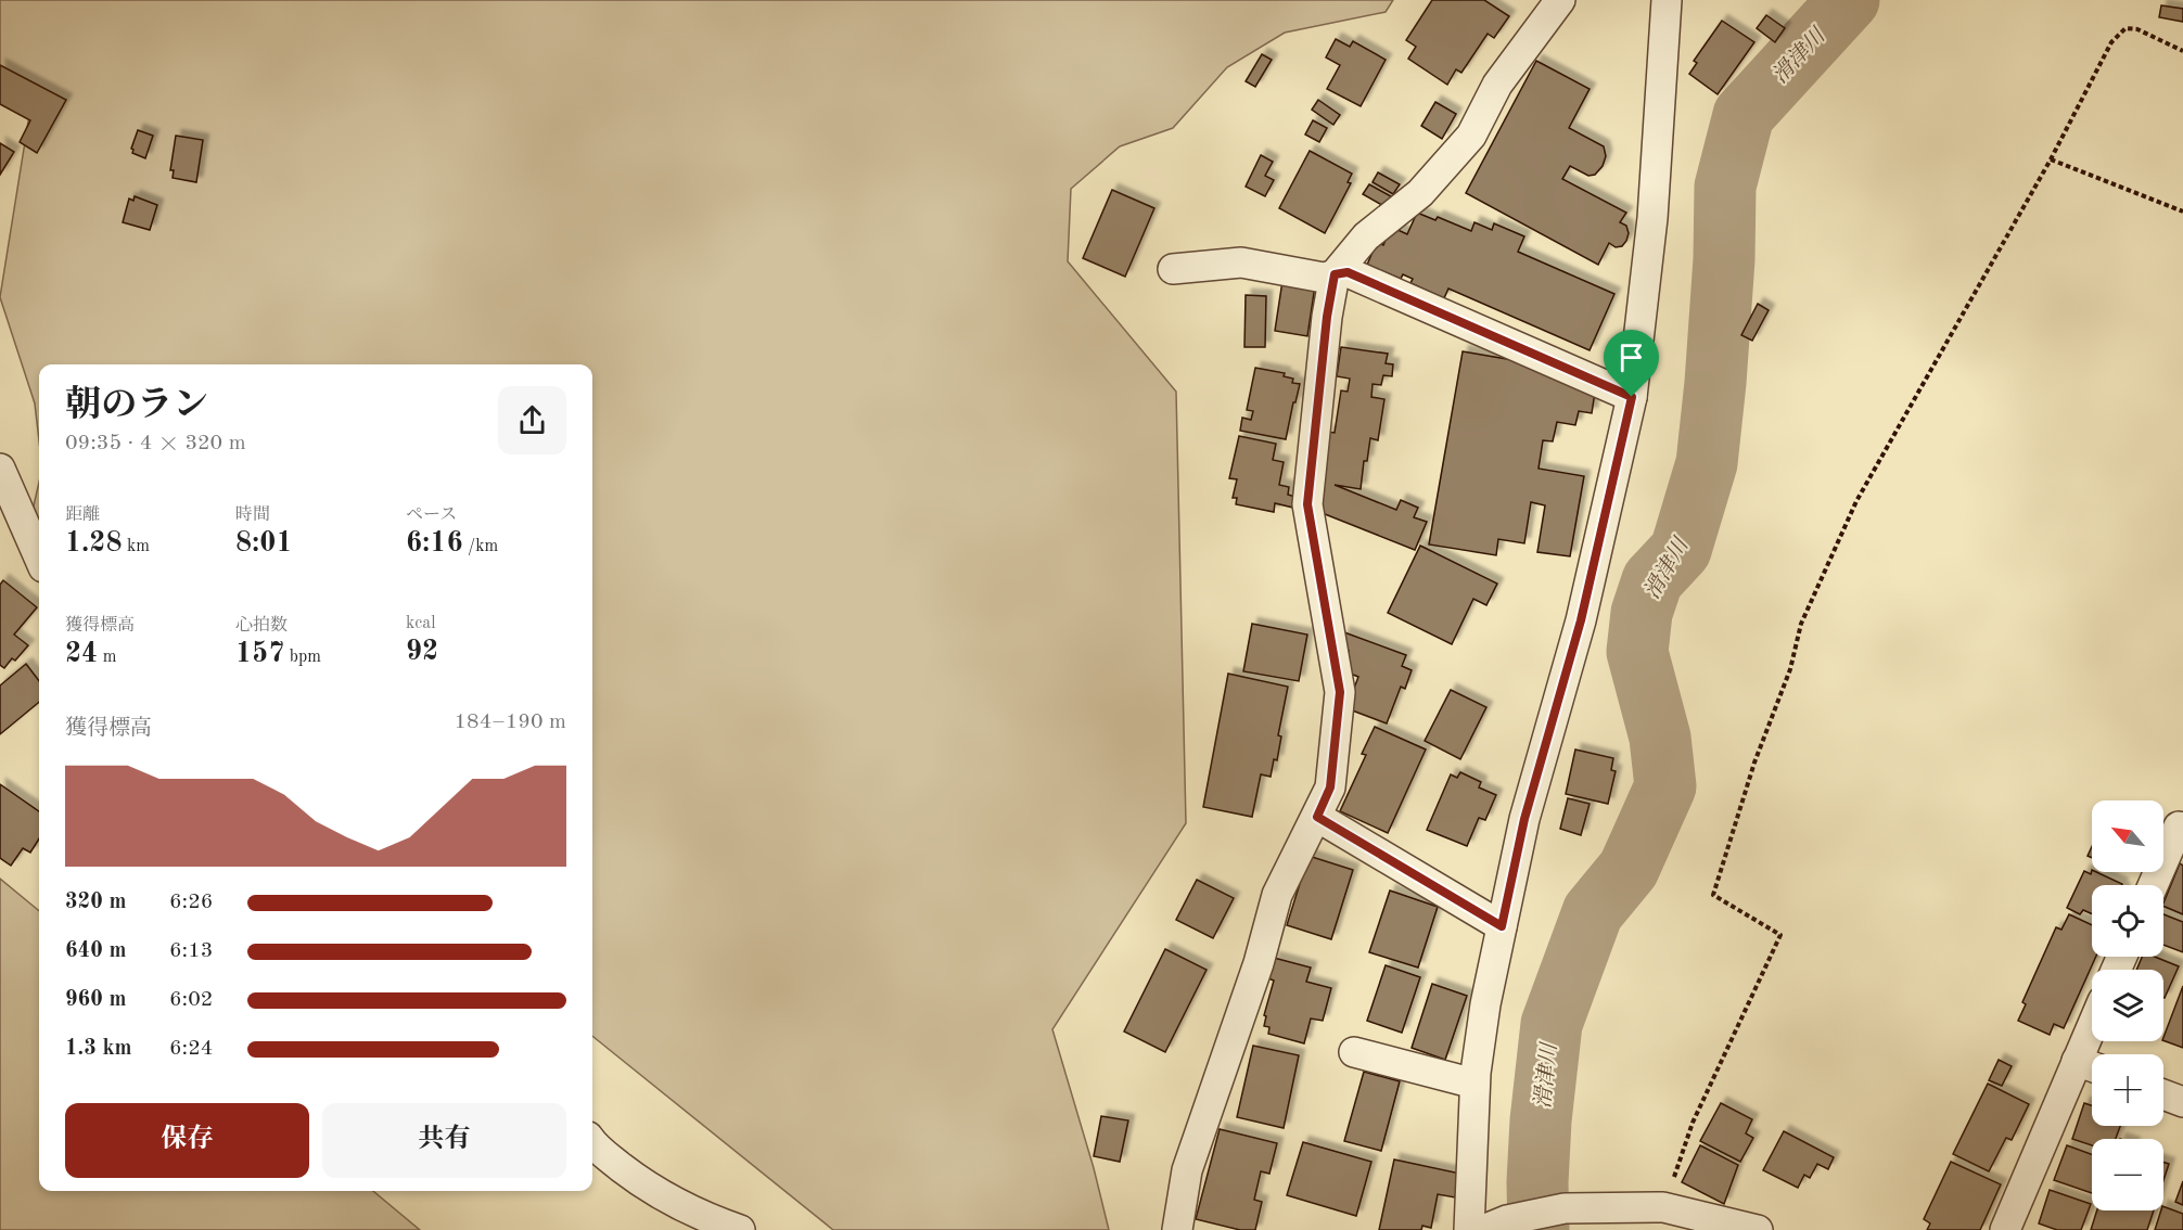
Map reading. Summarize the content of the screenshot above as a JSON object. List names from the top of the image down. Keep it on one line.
{"water":["滑津川"],"north":"top left","page":{"heading":["朝のラン","09:35 · 4 × 320 m"],"stats":[["距離","1.28 km"],["時間","8:01"],["ペース","6:16 /km"],["獲得標高","24 m"],["心拍数","157 bpm"],["kcal","92"]],"chart":["獲得標高","184–190 m"],"map_buttons":["+","−"],"list":[{"name":"320 m","note":"6:26"},{"name":"640 m","note":"6:13"},{"name":"960 m","note":"6:02"},{"name":"1.3 km","note":"6:24"}],"buttons":["保存","共有"]}}
